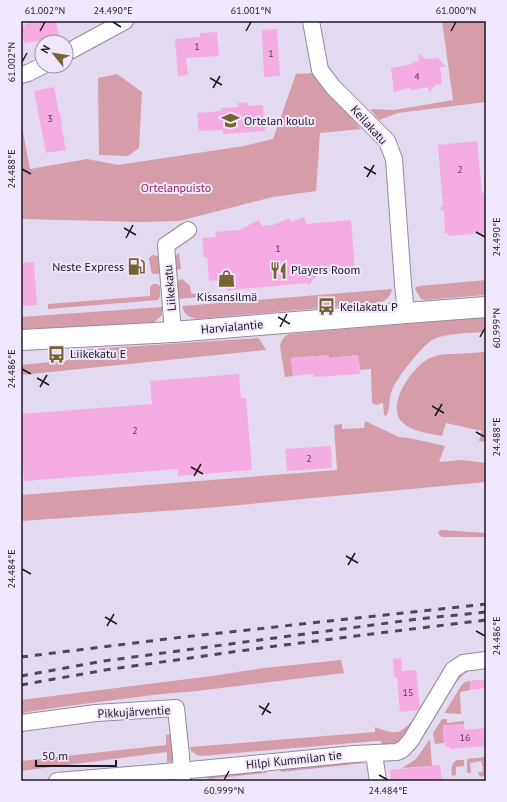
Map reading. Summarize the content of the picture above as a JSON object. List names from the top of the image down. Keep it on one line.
{"streets":{"main road":["Harvialantie"],"street":["Keilakatu","Liikekatu","Pikkujärventie","Hilpi Kummilan tie"]},"crossings":[["Keilakatu","Harvialantie"],["Liikekatu","Harvialantie"],["Pikkujärventie","Hilpi Kummilan tie"]],"parks":["Ortelanpuisto"],"places":{"school or university":["Ortelan koulu"],"fuel station":["Neste Express"],"restaurant":["Players Room"],"shop":["Kissansilmä"],"bus stop":["Keilakatu P","Liikekatu E"]},"house_numbers":["1","1","4","3","2","1","2","2","15","16"],"scale_bar":"50 m","north":"top left","coordinates":["61.002°N","24.490°E","61.001°N","61.000°N","24.488°E","60.999°N","24.486°E","24.484°E"]}
